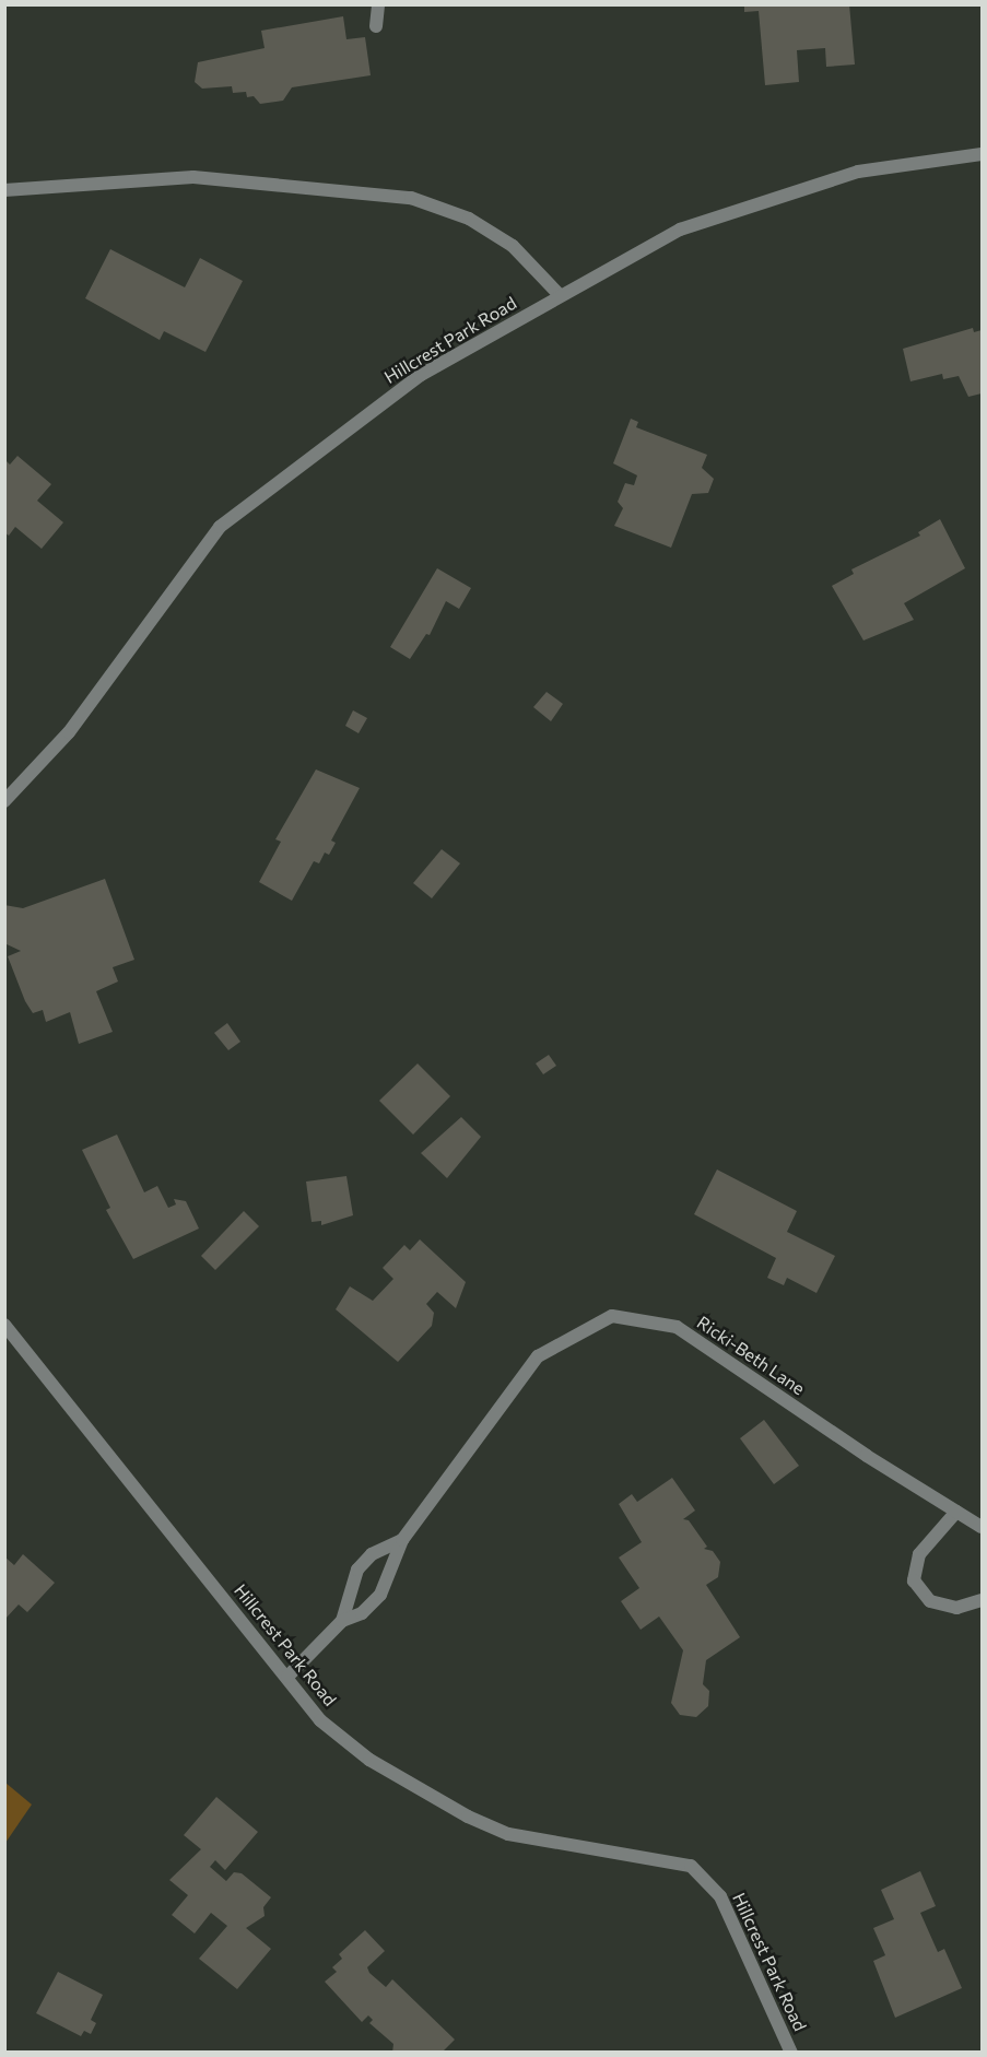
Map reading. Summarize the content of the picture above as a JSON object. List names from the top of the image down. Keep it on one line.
{"streets":{"street":["Hillcrest Park Road","Ricki-Beth Lane"]},"crossings":[["Hillcrest Park Road","Ricki-Beth Lane"]]}
